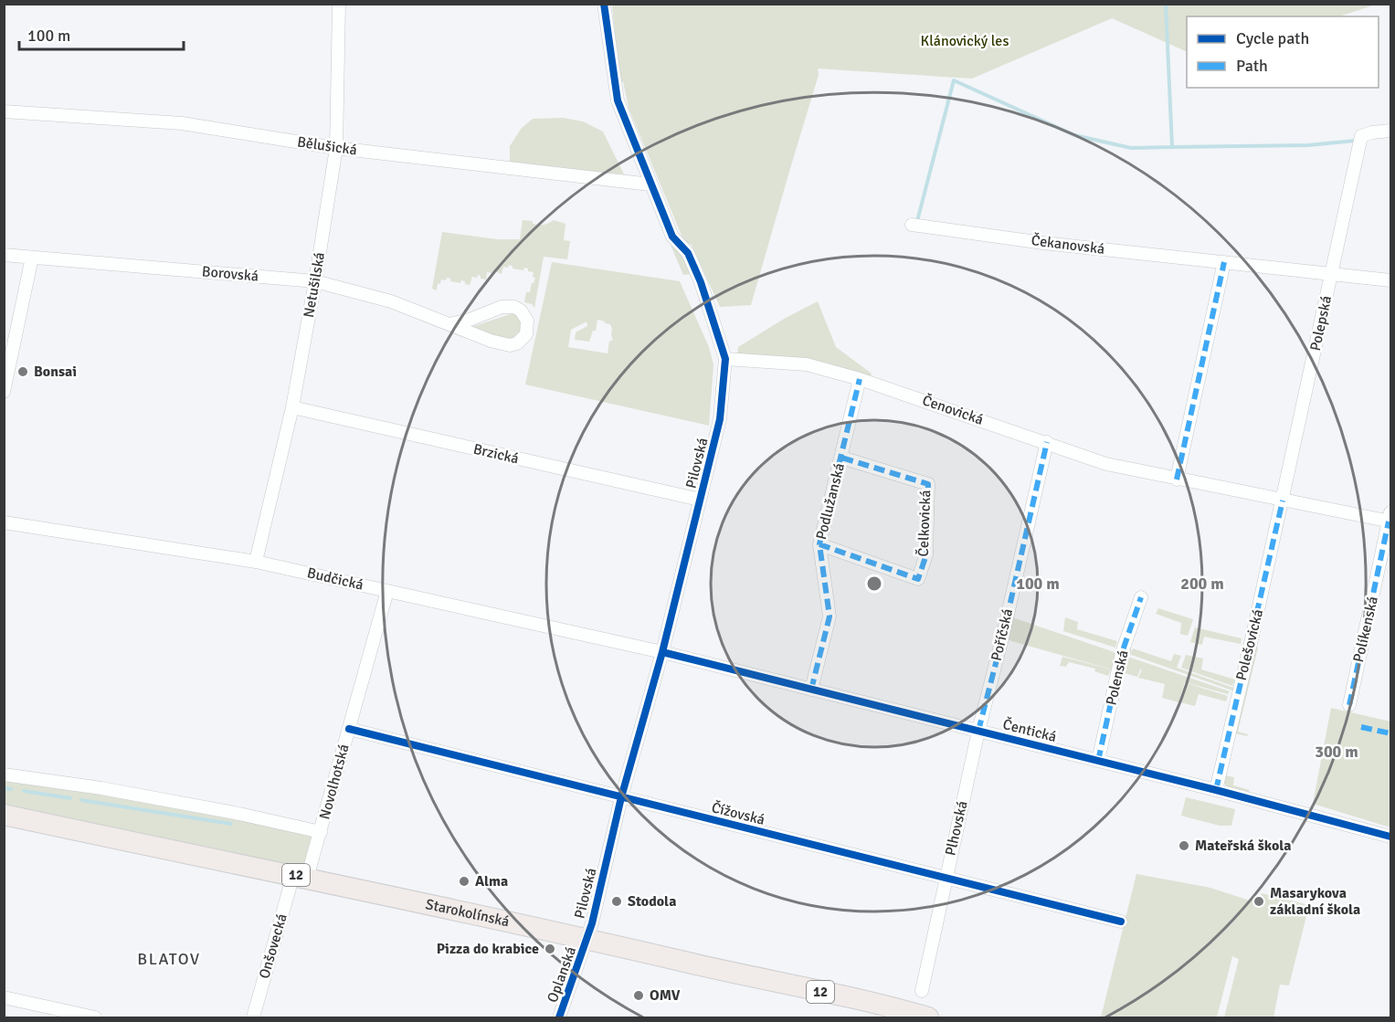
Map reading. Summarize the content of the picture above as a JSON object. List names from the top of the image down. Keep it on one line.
{"streets":{"main road":["12","Starokolínská"],"street":["Bělušická","Čekanovská","Borovská","Netušilská","Polepská","Čenovická","Brzická","Pilovská","Podlužanská","Čelkovická","Budčická","Políkenská","Poříčská","Polešovická","Polenská","Čentická","Novolhotská","Čížovská","Plhovská","Onšovecká","Oplanská"]},"crossings":[["Bělušická","Netušilská"],["Bělušická","Pilovská"],["Čekanovská","Polepská"],["Borovská","Netušilská"],["Netušilská","Brzická"],["Netušilská","Budčická"],["Polepská","Čenovická"],["Polepská","Polešovická"],["Čenovická","Pilovská"],["Čenovická","Podlužanská"],["Čenovická","Políkenská"],["Čenovická","Poříčská"],["Čenovická","Polešovická"],["Brzická","Pilovská"],["Pilovská","Budčická"],["Pilovská","Čentická"],["Pilovská","Čížovská"],["Pilovská","Starokolínská"],["Pilovská","Oplanská"],["Podlužanská","Čelkovická"],["Podlužanská","Čentická"],["Budčická","Čentická"],["Budčická","Novolhotská"],["Poříčská","Čentická"],["Poříčská","Plhovská"],["Polešovická","Čentická"],["Polenská","Čentická"],["Čentická","Plhovská"],["Novolhotská","Čížovská"],["Novolhotská","Starokolínská"],["Novolhotská","Onšovecká"],["Čížovská","Plhovská"],["Starokolínská","Onšovecká"],["Starokolínská","Oplanská"]],"districts":["BLATOV"],"parks":["Klánovický les"],"places":["Bonsai","Mateřská škola","Alma","Stodola","Masarykova základní škola","Pizza do krabice","OMV"],"legend":["Cycle path","Path"],"scale_bar":"100 m","rings":["100 m","200 m","300 m"]}
